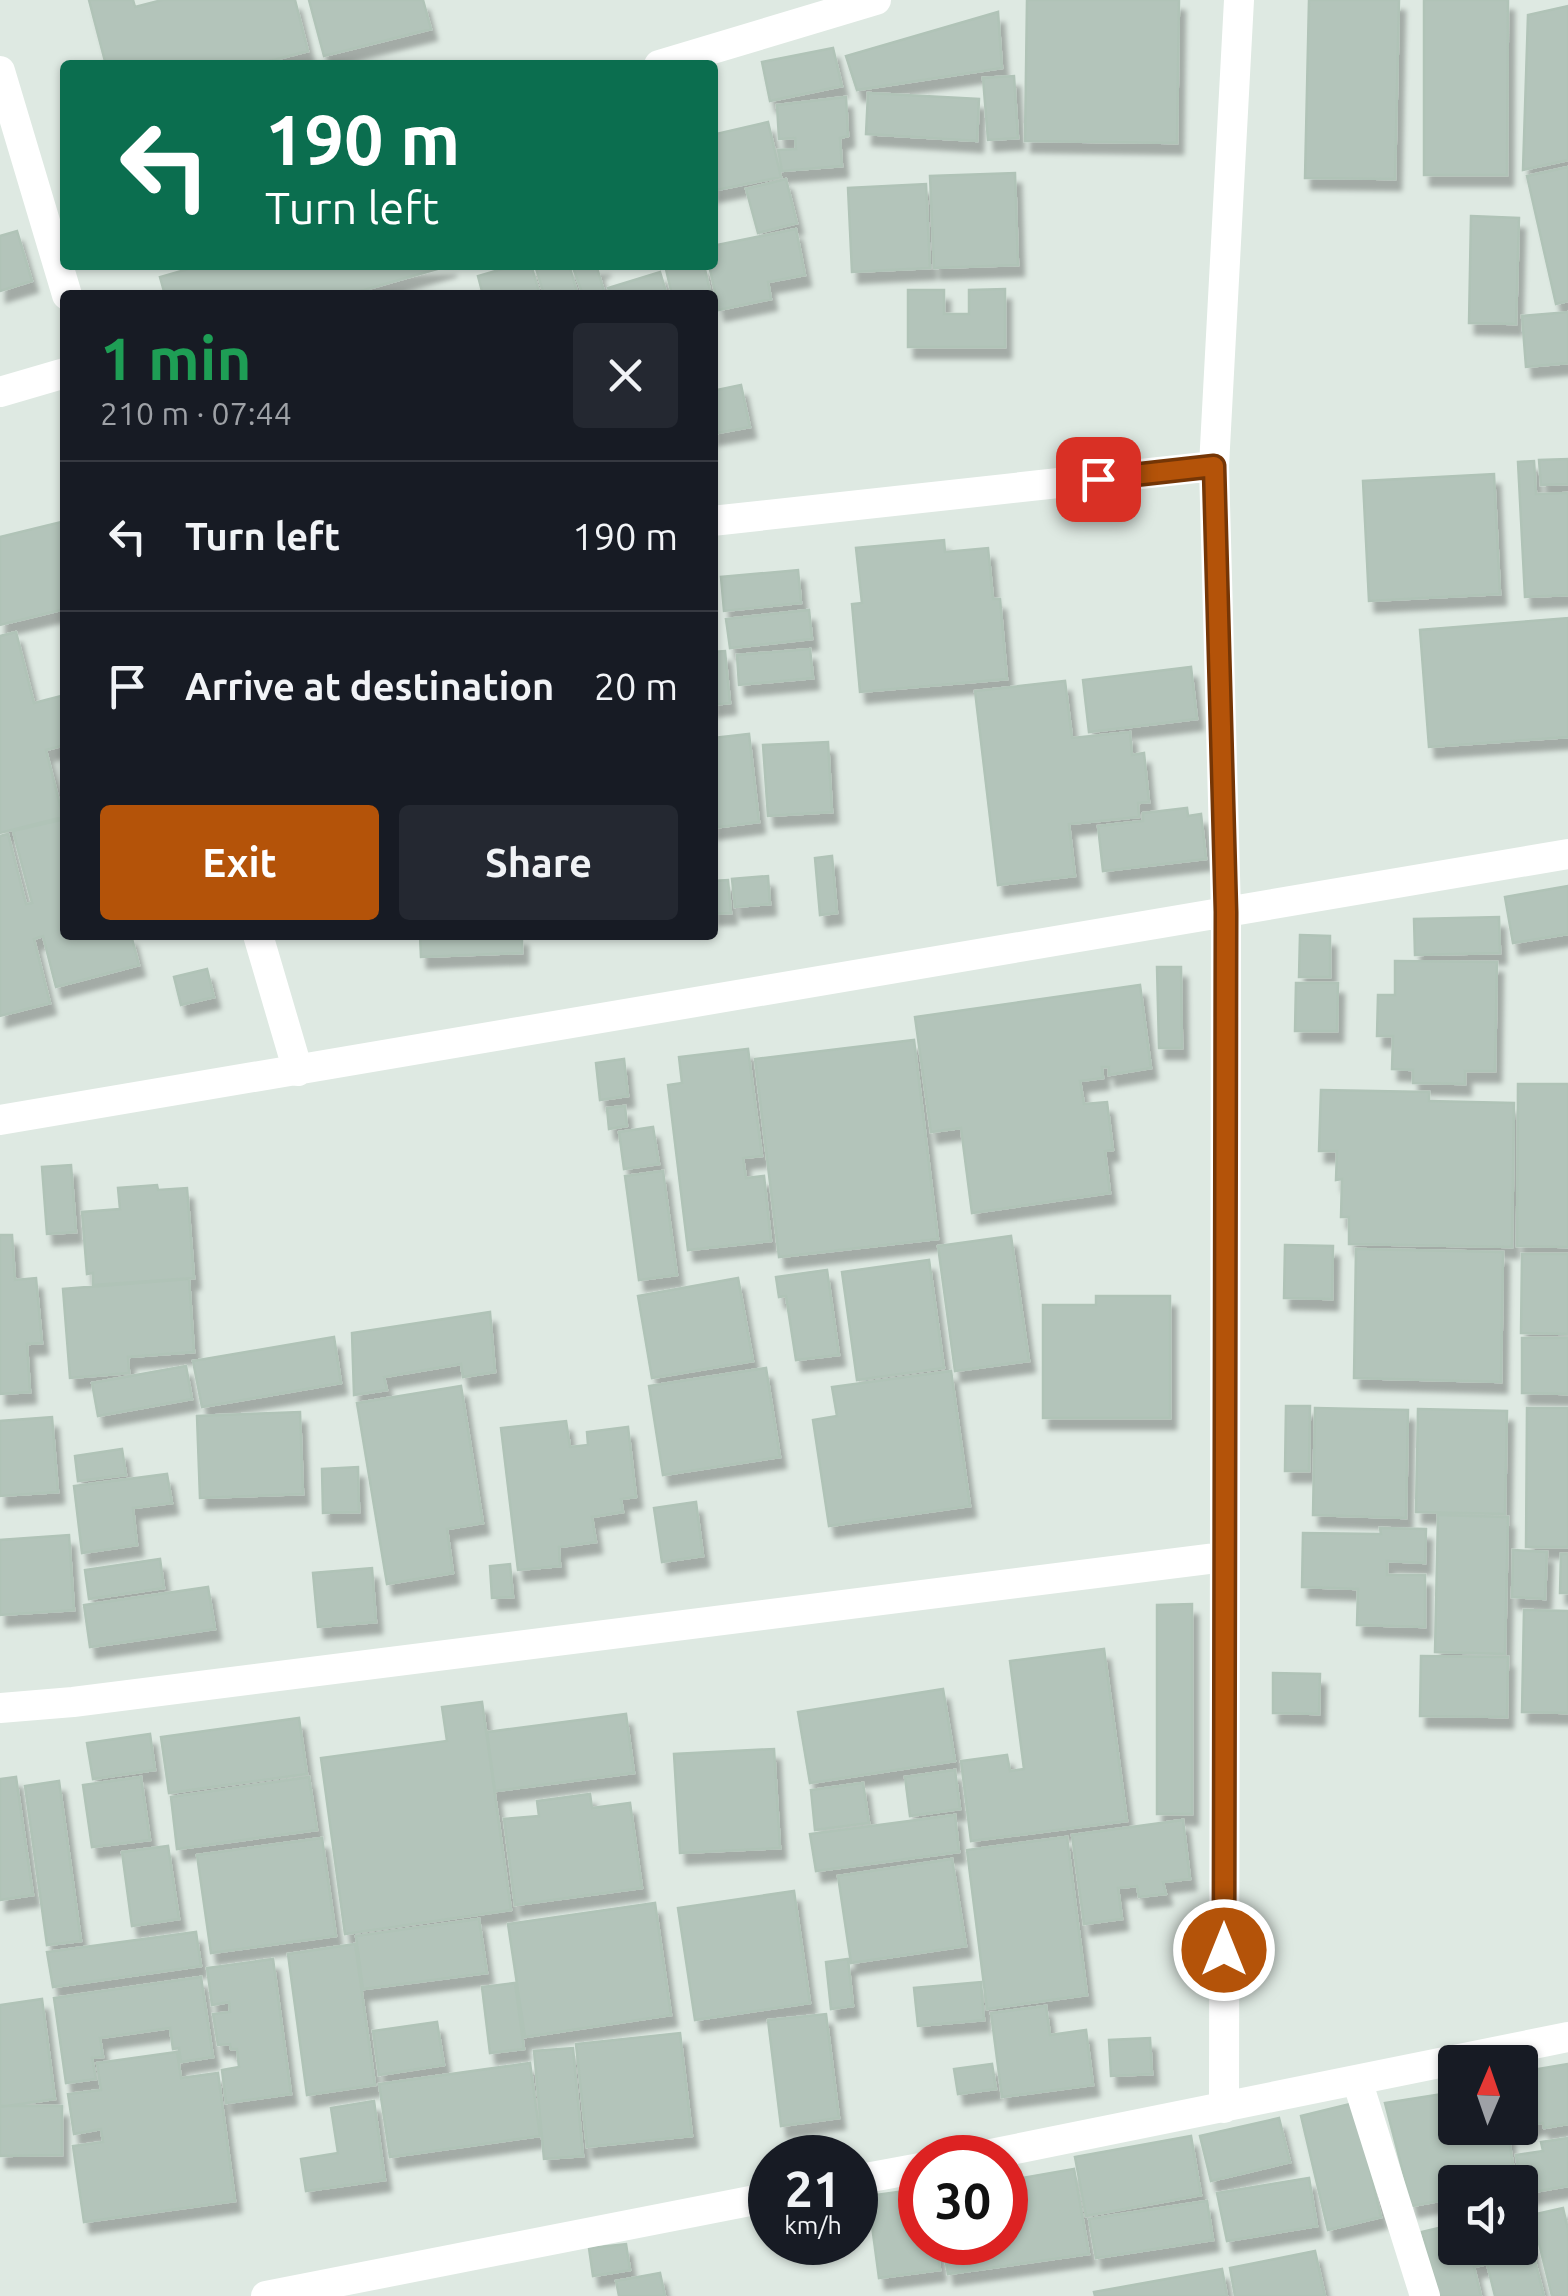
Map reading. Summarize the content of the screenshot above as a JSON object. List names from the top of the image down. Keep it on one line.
{"north":"top","page":{"turn":["190 m","Turn left"],"heading":["1 min","210 m · 07:44"],"list":[{"name":"Turn left","value":"190 m"},{"name":"Arrive at destination","value":"20 m"}],"buttons":["Exit","Share"],"speed":"21 km/h","limit":"30"}}
